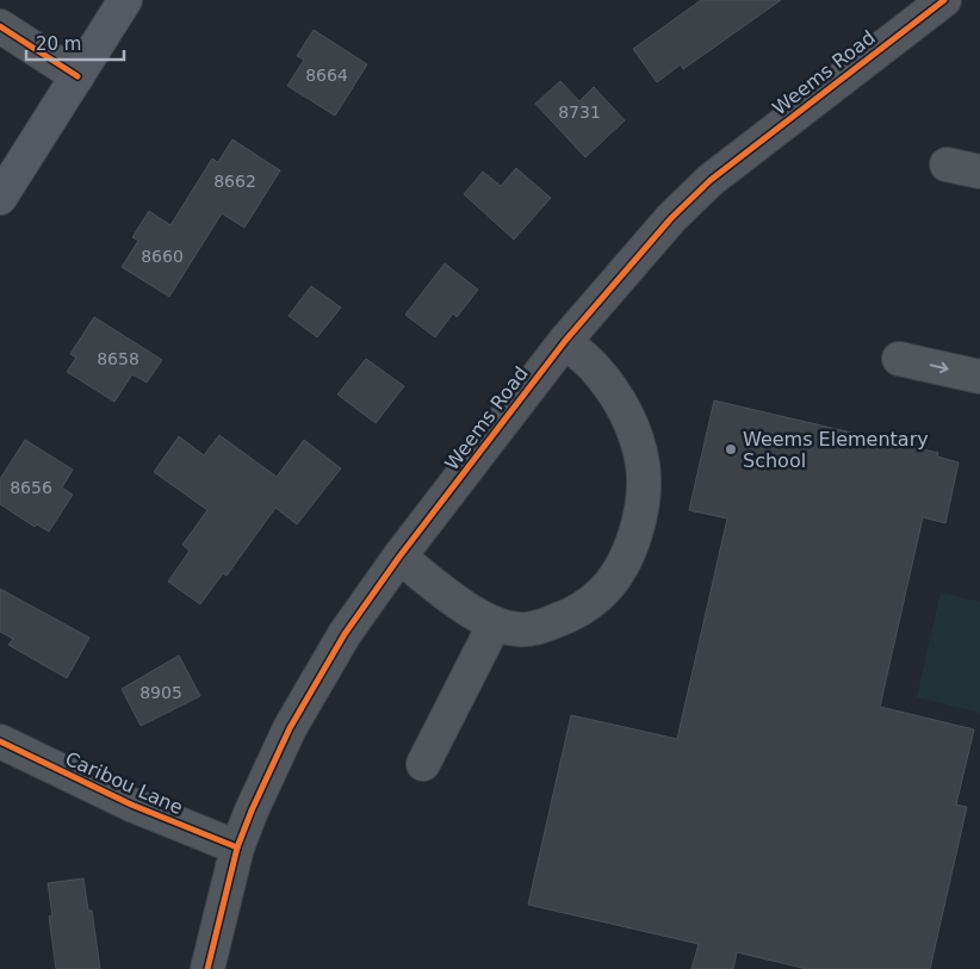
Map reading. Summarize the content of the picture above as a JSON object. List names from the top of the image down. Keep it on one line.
{"streets":{"street":["Weems Road","Caribou Lane"]},"crossings":[["Weems Road","Caribou Lane"]],"places":["Weems Elementary School"],"house_numbers":["8664","8731","8662","8660","8658","8656","8905"],"scale_bar":"20 m"}
